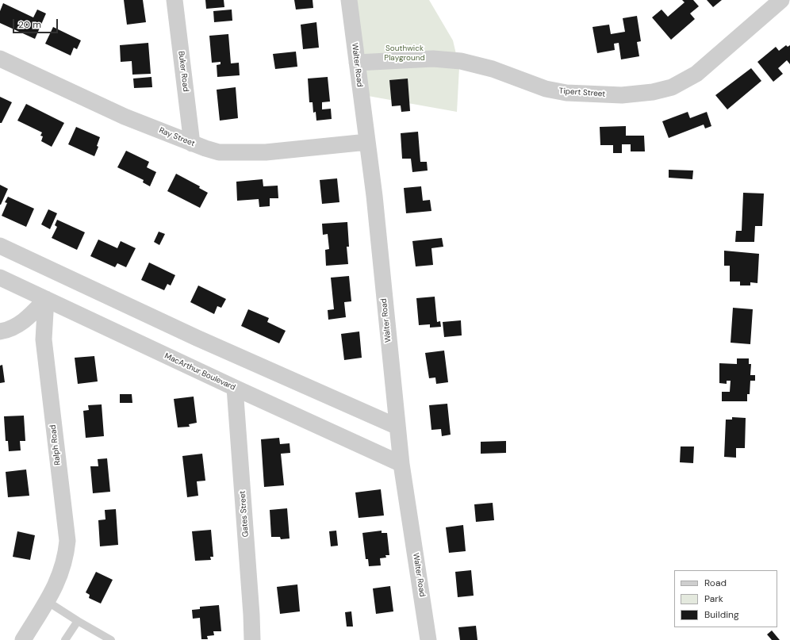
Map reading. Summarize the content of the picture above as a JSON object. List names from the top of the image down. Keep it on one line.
{"streets":{"street":["Walter Road","Buker Road","Tipert Street","Ray Street","MacArthur Boulevard","Ralph Road","Gates Street"]},"crossings":[["Walter Road","Tipert Street"],["Walter Road","Ray Street"],["Walter Road","MacArthur Boulevard"],["Buker Road","Ray Street"],["MacArthur Boulevard","Ralph Road"],["MacArthur Boulevard","Gates Street"]],"parks":["Southwick Playground"],"legend":["Road","Park","Building"],"scale_bar":"20 m"}
